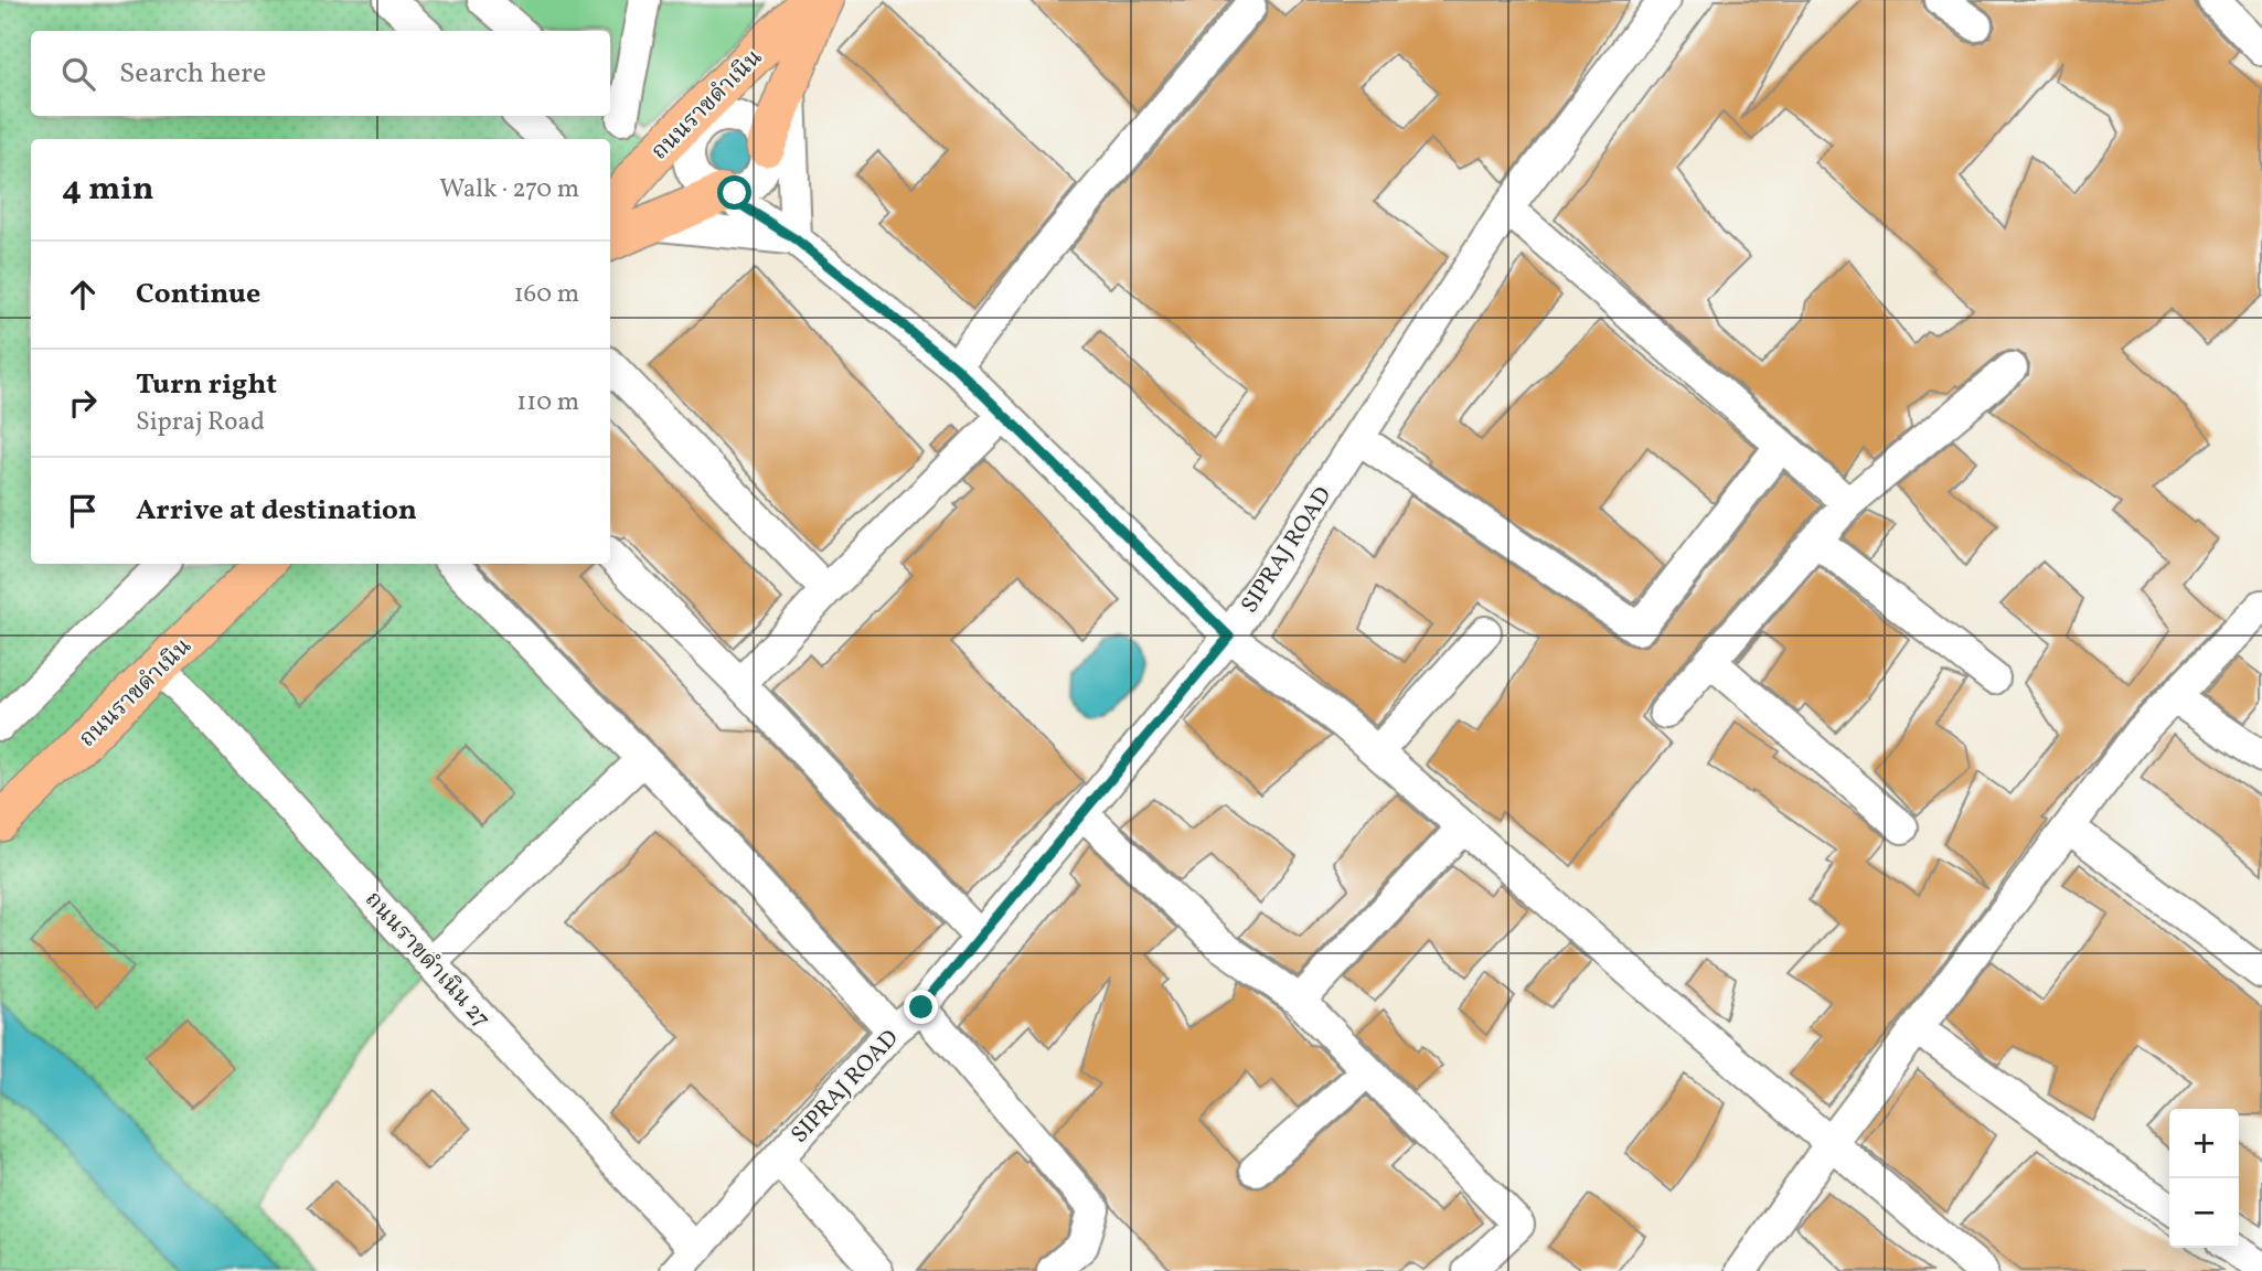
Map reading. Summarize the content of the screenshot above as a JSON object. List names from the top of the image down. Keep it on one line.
{"streets":{"main road":["ถนนราขดำเนิน"],"street":["SIPRAJ ROAD","ถนนราขดำเนิน 27"]},"crossings":[["ถนนราขดำเนิน","ถนนราขดำเนิน 27"],["SIPRAJ ROAD","ถนนราขดำเนิน 27"]],"page":{"search":"Search here","heading":["4 min","Walk · 270 m"],"list":[["Continue","160 m"],["Turn right","Sipraj Road","110 m"],"Arrive at destination"],"map_buttons":["+","−"]}}
